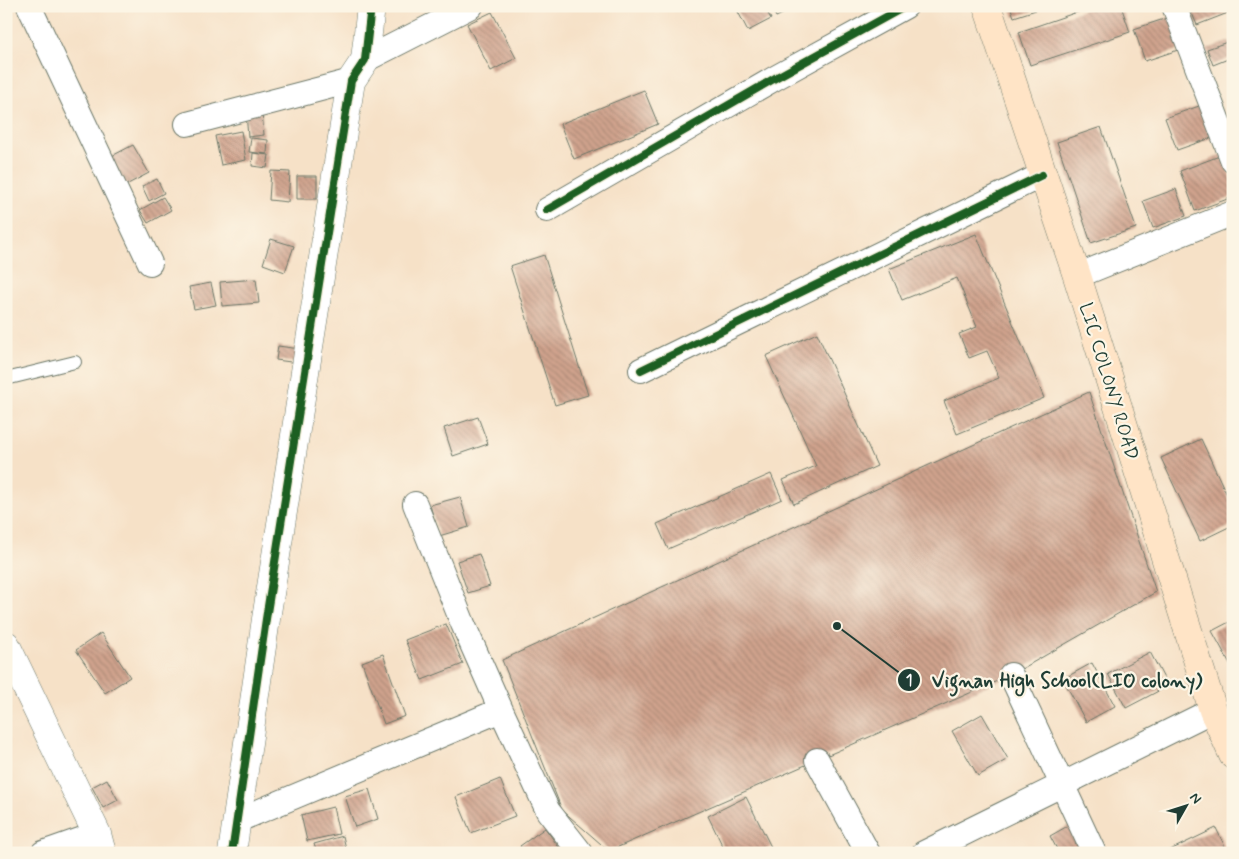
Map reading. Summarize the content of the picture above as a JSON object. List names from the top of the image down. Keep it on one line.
{"streets":{"main road":["LIC COLONY ROAD"]},"places":["Vignan High School(LIO colony)"],"north":"top right"}
